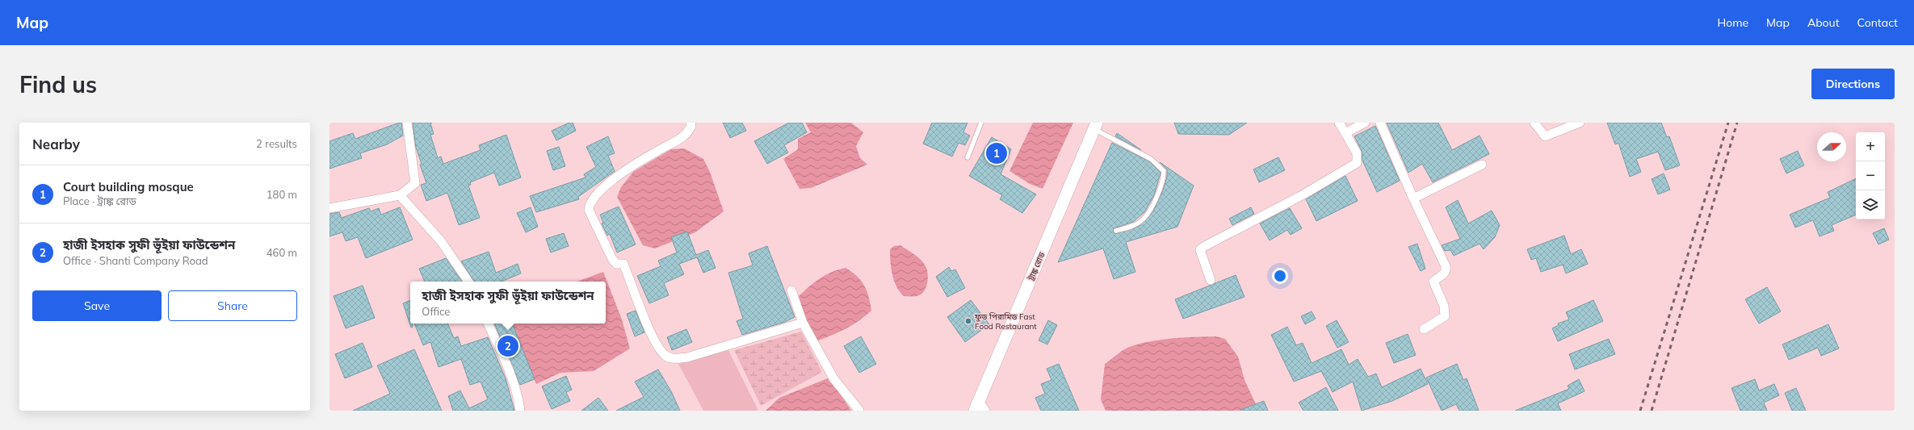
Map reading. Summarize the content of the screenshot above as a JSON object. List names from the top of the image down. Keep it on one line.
{"streets":{"main road":["ট্রাঙ্ক রোড"]},"places":["ফুড পিরামিড Fast Food Restaurant"],"north":"right","page":{"header":"Map","nav":["Home","Map","About","Contact"],"buttons":["Directions",["Save","Share"]],"title":"Find us","heading":["Nearby","2 results"],"map_buttons":["+","−"],"pins":["1","2"],"list":[{"mark":"1","name":"Court building mosque","note":"Place · ট্রাঙ্ক রোড","value":"180 m"},{"mark":"2","name":"হাজী ইসহাক সুফী ভূঁইয়া ফাউন্ডেশন","note":"Office · Shanti Company Road","value":"460 m"}],"popup":["হাজী ইসহাক সুফী ভূঁইয়া ফাউন্ডেশন","Office"]}}
